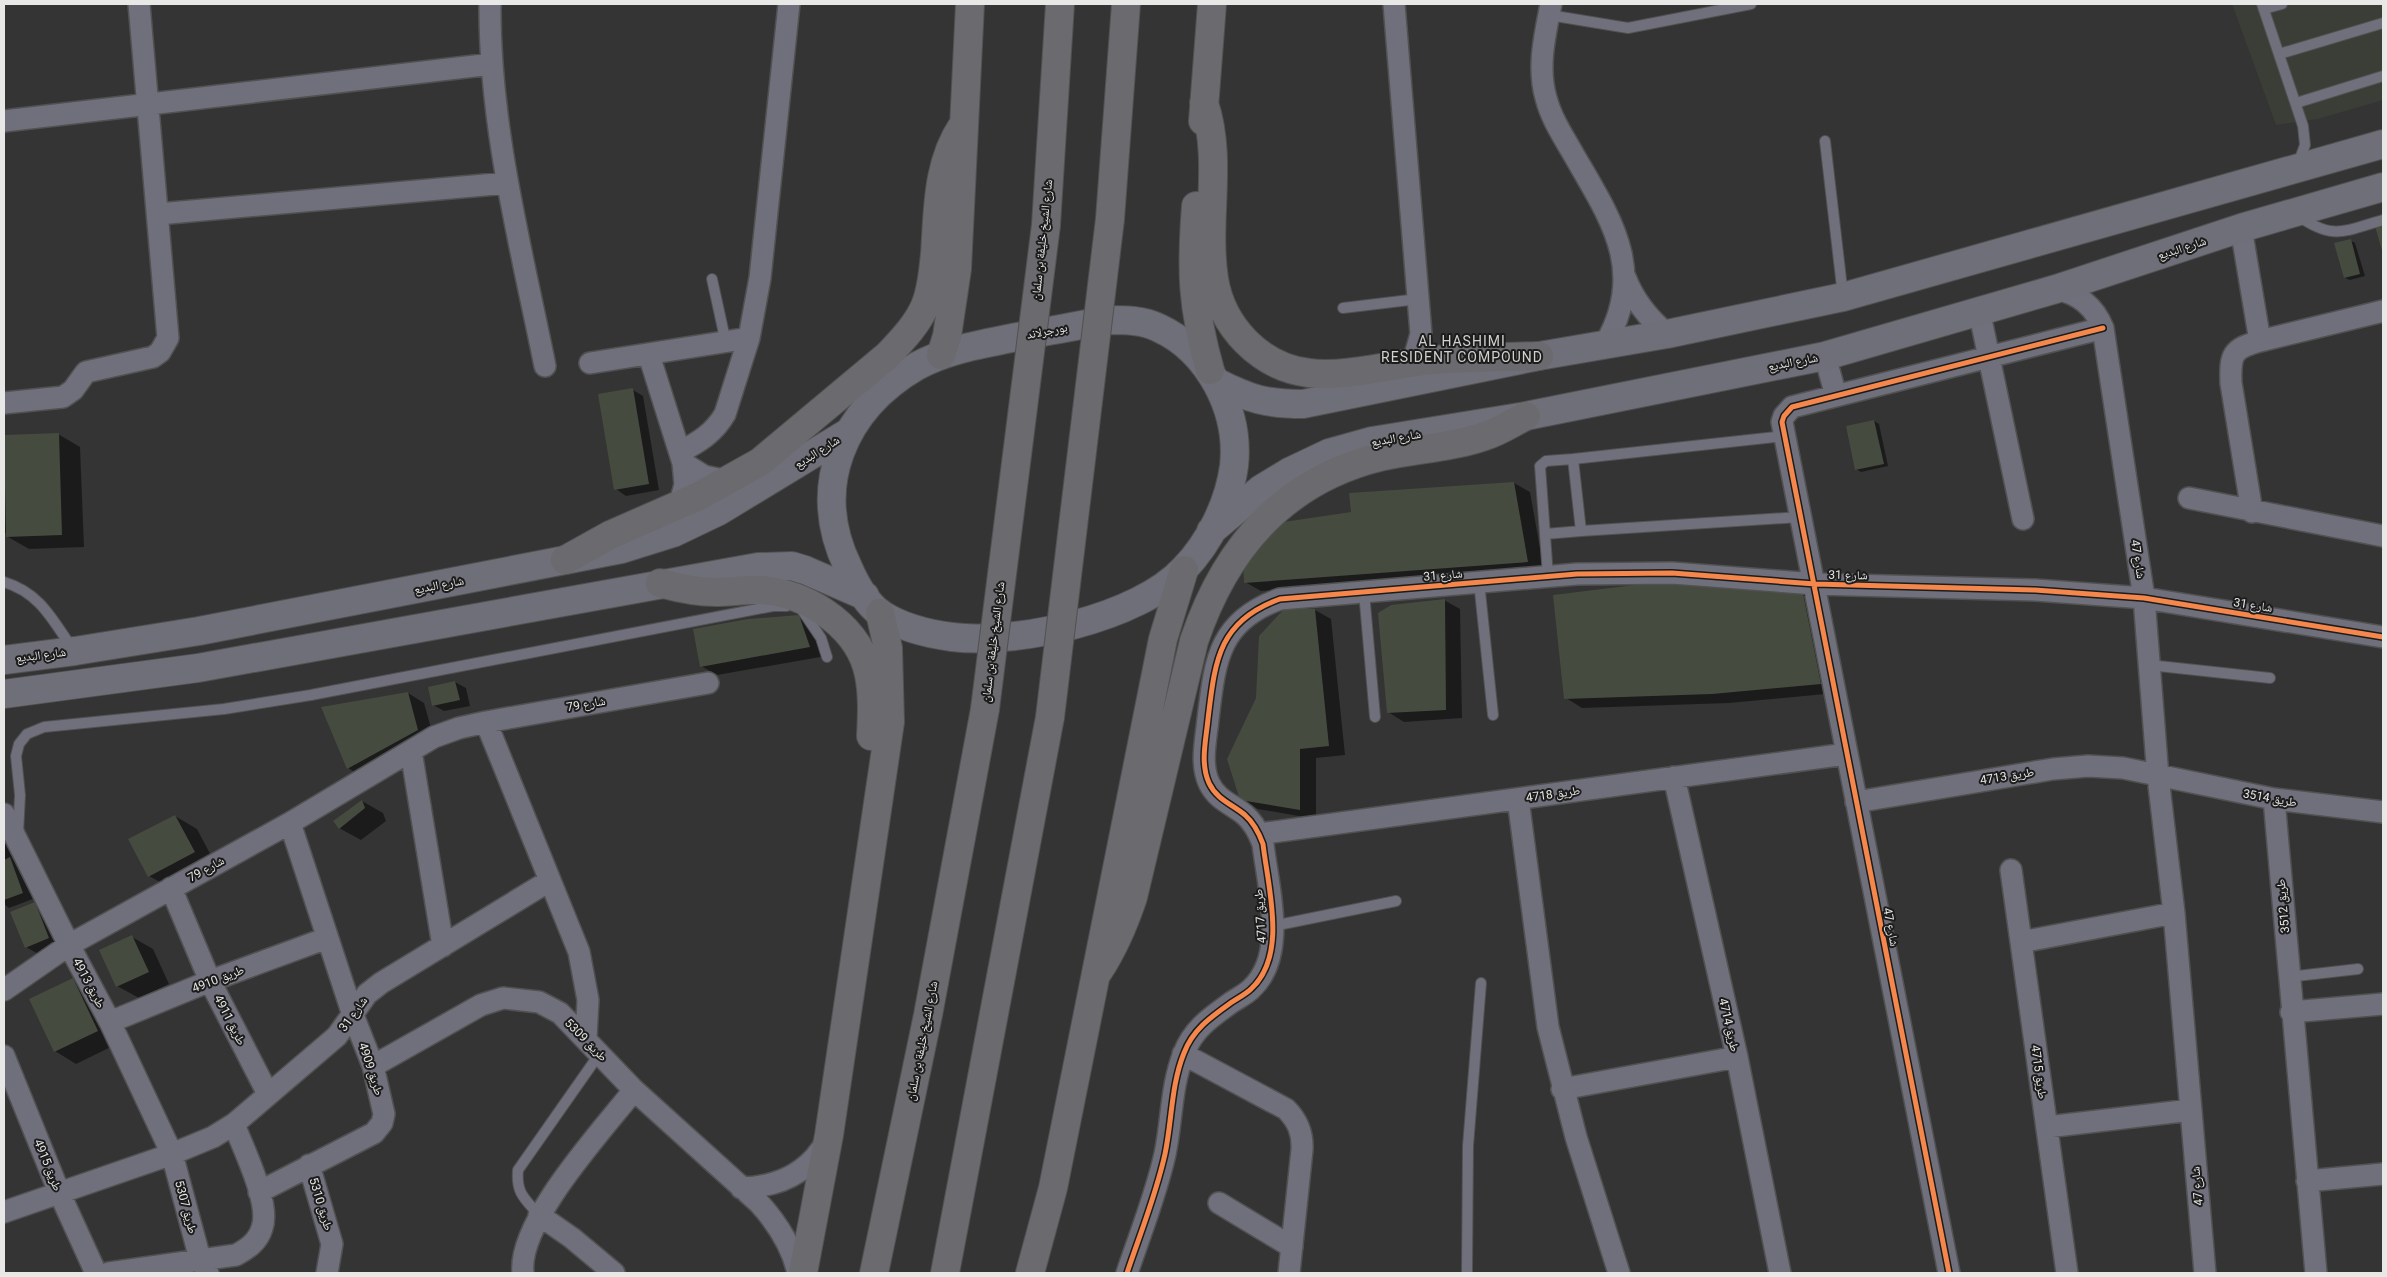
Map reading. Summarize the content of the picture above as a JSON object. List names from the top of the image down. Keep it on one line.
{"streets":{"highway":["شارع الشيخ خليفة بن سلمان"],"main road":["شارع البديع","بورجرلاند"],"street":["شارع 47","شارع 31","شارع 79","طريق 4713","طريق 4718","طريق 3514","طريق 3512","طريق 4717","طريق 4910","طريق 4913","طريق 4911","طريق 4714","طريق 5309","طريق 4909","طريق 4715","طريق 4915","طريق 5310","طريق 5307"]},"crossings":[["شارع البديع","بورجرلاند"],["شارع البديع","شارع 47"],["شارع 47","شارع 31"],["شارع 47","طريق 4713"],["شارع 47","طريق 4718"],["شارع 47","طريق 3514"],["شارع 31","طريق 4717"],["شارع 31","طريق 4913"],["شارع 31","طريق 4911"],["شارع 31","طريق 4909"],["شارع 31","طريق 4915"],["شارع 31","طريق 5307"],["شارع 79","طريق 4913"],["شارع 79","طريق 4911"],["شارع 79","طريق 4909"],["طريق 4713","طريق 3514"],["طريق 4718","طريق 4717"],["طريق 4718","طريق 4714"],["طريق 3514","طريق 3512"],["طريق 4910","طريق 4913"],["طريق 4910","طريق 4911"],["طريق 4910","طريق 4909"],["طريق 4913","طريق 5307"],["طريق 5309","طريق 4909"],["طريق 4909","طريق 5310"]],"districts":["AL HASHIMI RESIDENT COMPOUND"]}
